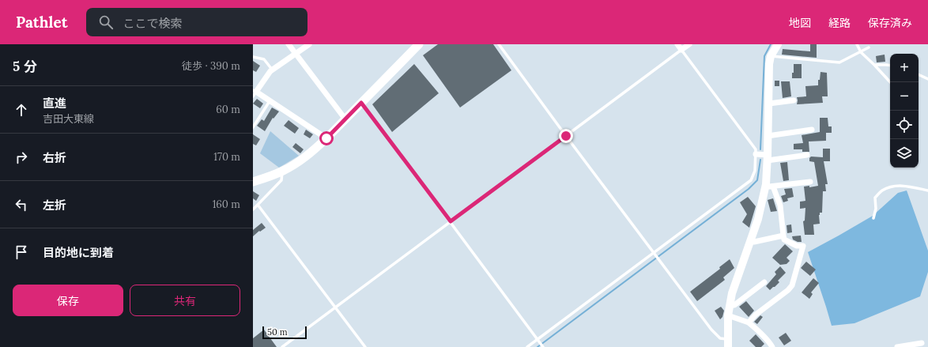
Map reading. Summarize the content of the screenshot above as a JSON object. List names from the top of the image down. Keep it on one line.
{"scale_bar":"50 m","page":{"header":"Pathlet","search":"ここで検索","nav":["地図","経路","保存済み"],"heading":["5 分","徒歩 · 390 m"],"map_buttons":["+","−"],"list":[["直進","吉田大東線","60 m"],["右折","170 m"],["左折","160 m"],"目的地に到着"],"buttons":["保存","共有"],"scale":"50 m"}}
